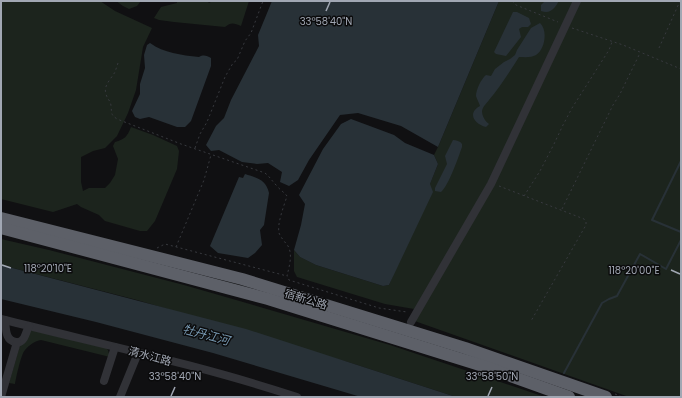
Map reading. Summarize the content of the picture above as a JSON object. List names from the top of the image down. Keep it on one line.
{"streets":{"highway":["宿新公路"],"street":["清水江路"]},"water":["牡丹江河"],"coordinates":["33°58'40\"N","118°20'10\"E","118°20'00\"E","33°58'50\"N"]}
